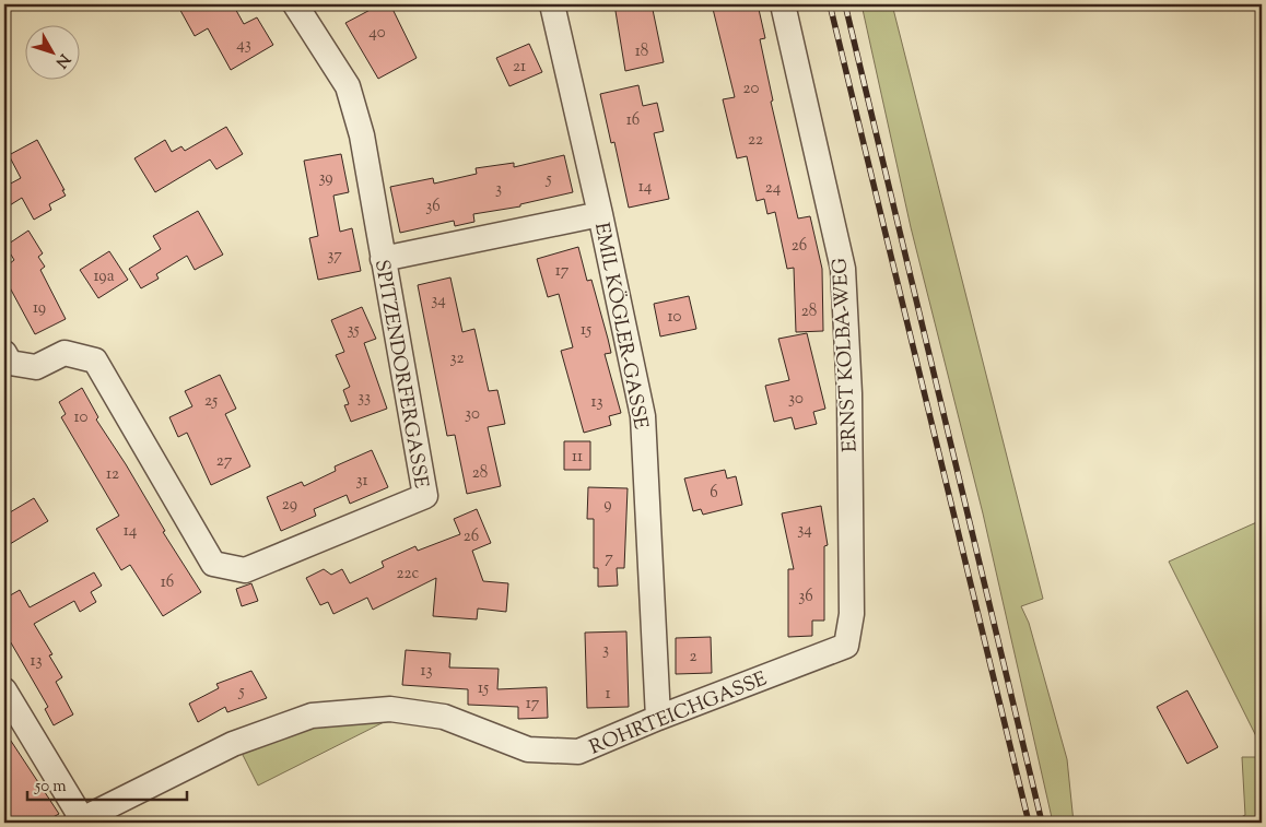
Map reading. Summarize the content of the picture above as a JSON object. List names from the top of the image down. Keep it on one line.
{"streets":{"street":["EMIL KÖGLER-GASSE","ERNST KOLBA-WEG","SPITZENDORFERGASSE","ROHRTEICHGASSE"]},"crossings":[["EMIL KÖGLER-GASSE","ROHRTEICHGASSE"],["ERNST KOLBA-WEG","ROHRTEICHGASSE"]],"house_numbers":["40","43","18","21","20","16","22","39","5","14","24","3","36","26","37","17","19a","34","19","28","10","35","15","32","33","30","25","13","30","10","11","27","28","12","31","6","29","9","34","14","26","7","22c","16","36","3","2","13","13","15","5","1","17"],"scale_bar":"50 m","north":"bottom right"}
